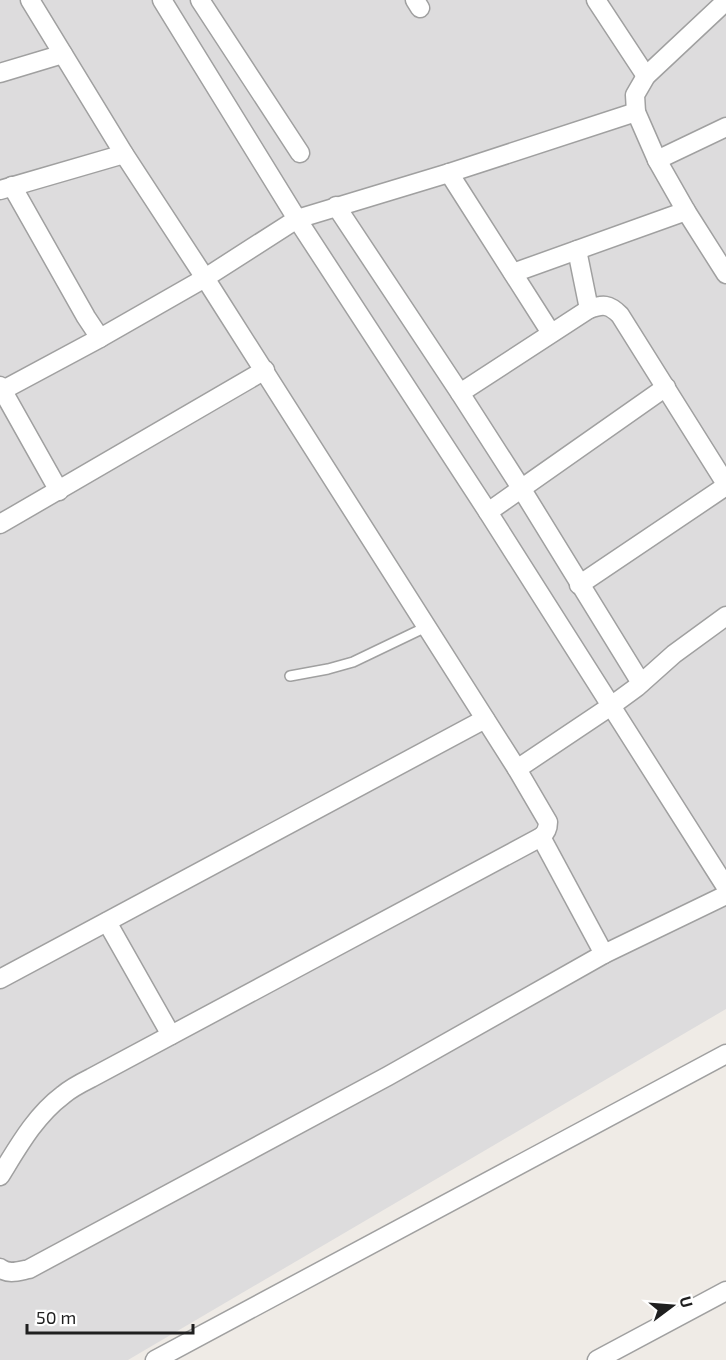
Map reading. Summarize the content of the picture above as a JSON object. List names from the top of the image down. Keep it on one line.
{"scale_bar":"50 m","north":"right"}
